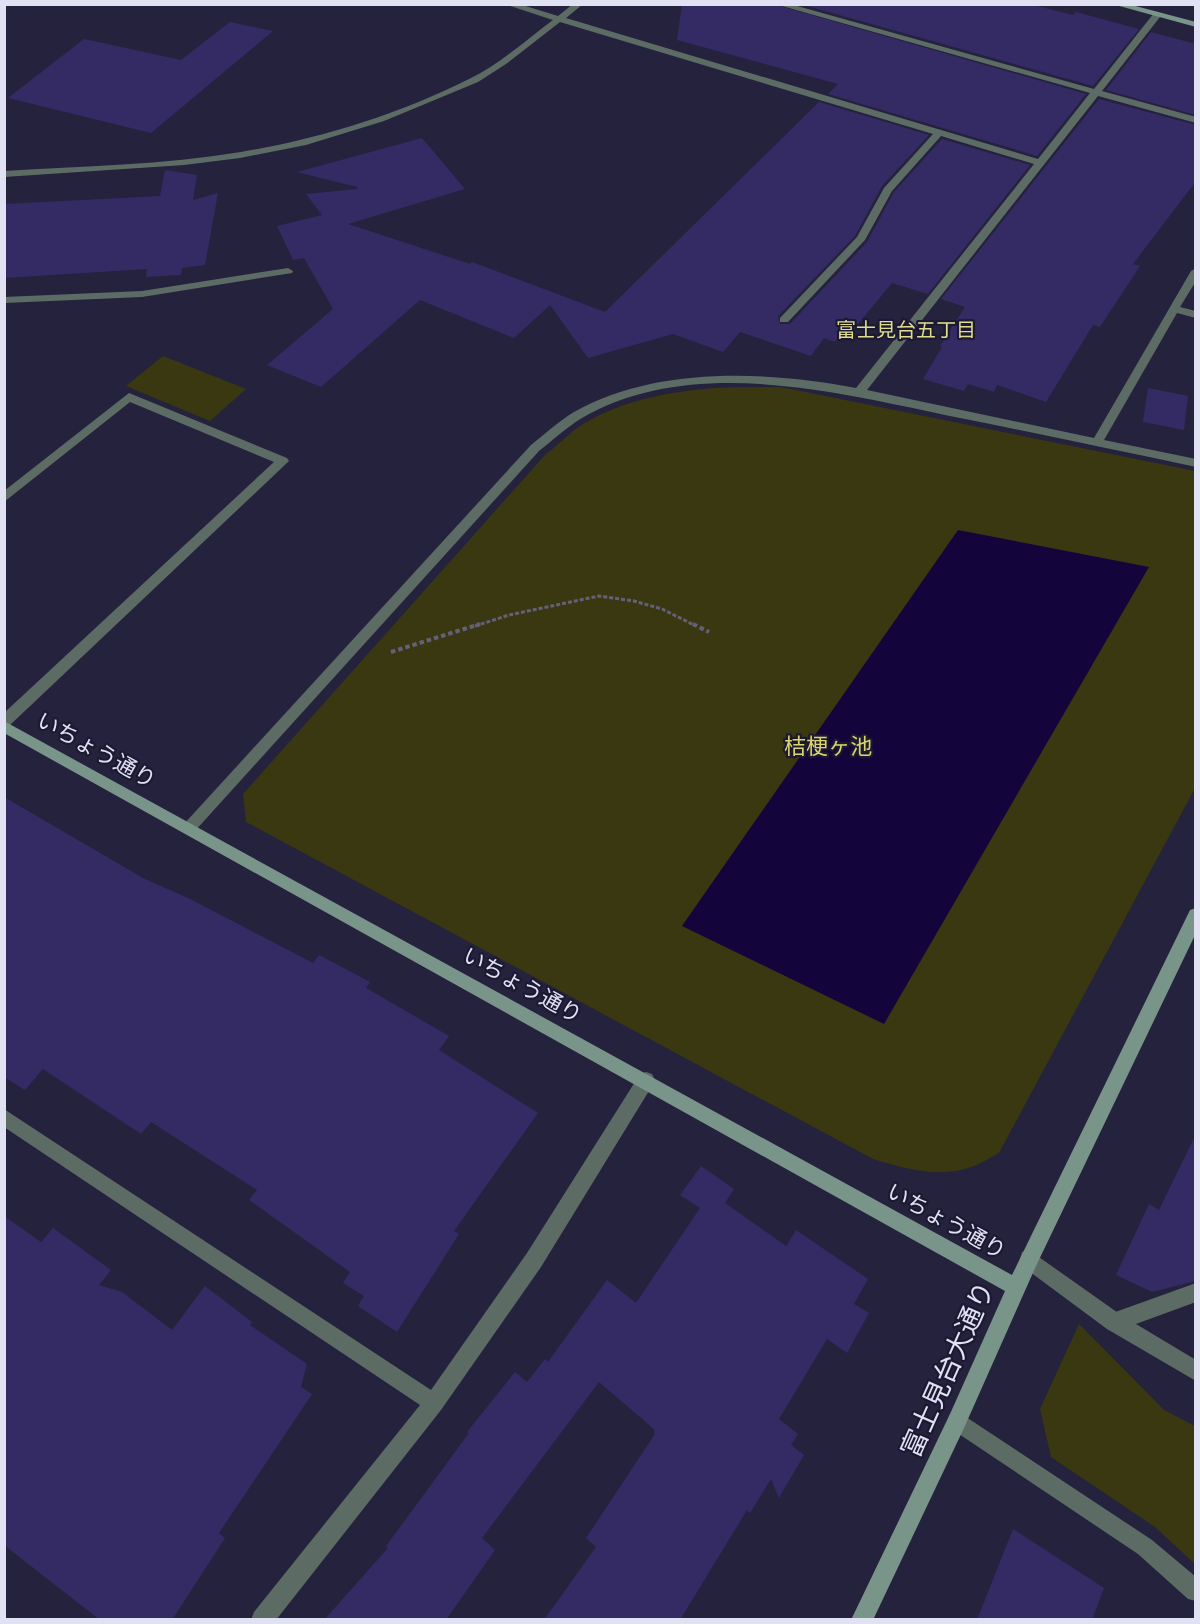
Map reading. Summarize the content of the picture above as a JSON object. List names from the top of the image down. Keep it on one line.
{"streets":{"street":["いちょう通り","富士見台大通り"]},"crossings":[["いちょう通り","富士見台大通り"]],"districts":["富士見台五丁目"],"parks":["桔梗ヶ池"]}
